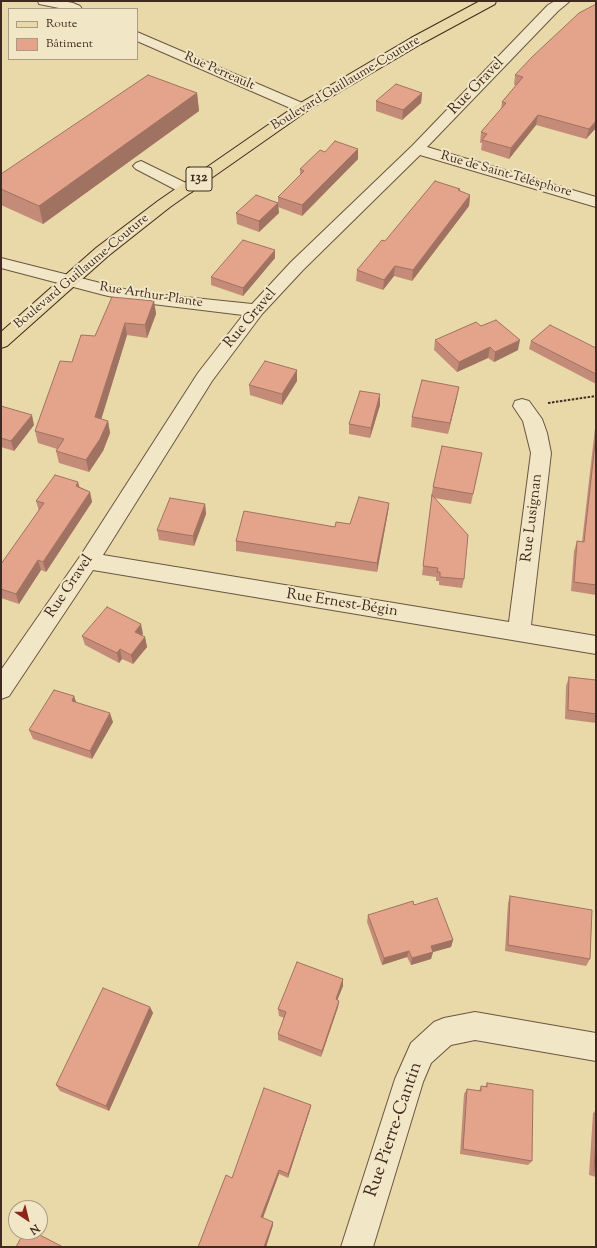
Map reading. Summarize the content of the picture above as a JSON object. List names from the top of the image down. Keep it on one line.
{"streets":{"main road":["Boulevard Guillaume-Couture","132"],"street":["Rue Perreault","Rue Gravel","Rue de Saint-Télésphore","Rue Arthur-Plante","Rue Lusignan","Rue Ernest-Bégin","Rue Pierre-Cantin"]},"crossings":[["Rue Perreault","Boulevard Guillaume-Couture"],["Boulevard Guillaume-Couture","Rue Arthur-Plante"],["Rue Gravel","Rue de Saint-Télésphore"],["Rue Gravel","Rue Arthur-Plante"],["Rue Gravel","Rue Ernest-Bégin"],["Rue Lusignan","Rue Ernest-Bégin"]],"legend":["Route","Bâtiment"],"north":"bottom right"}
